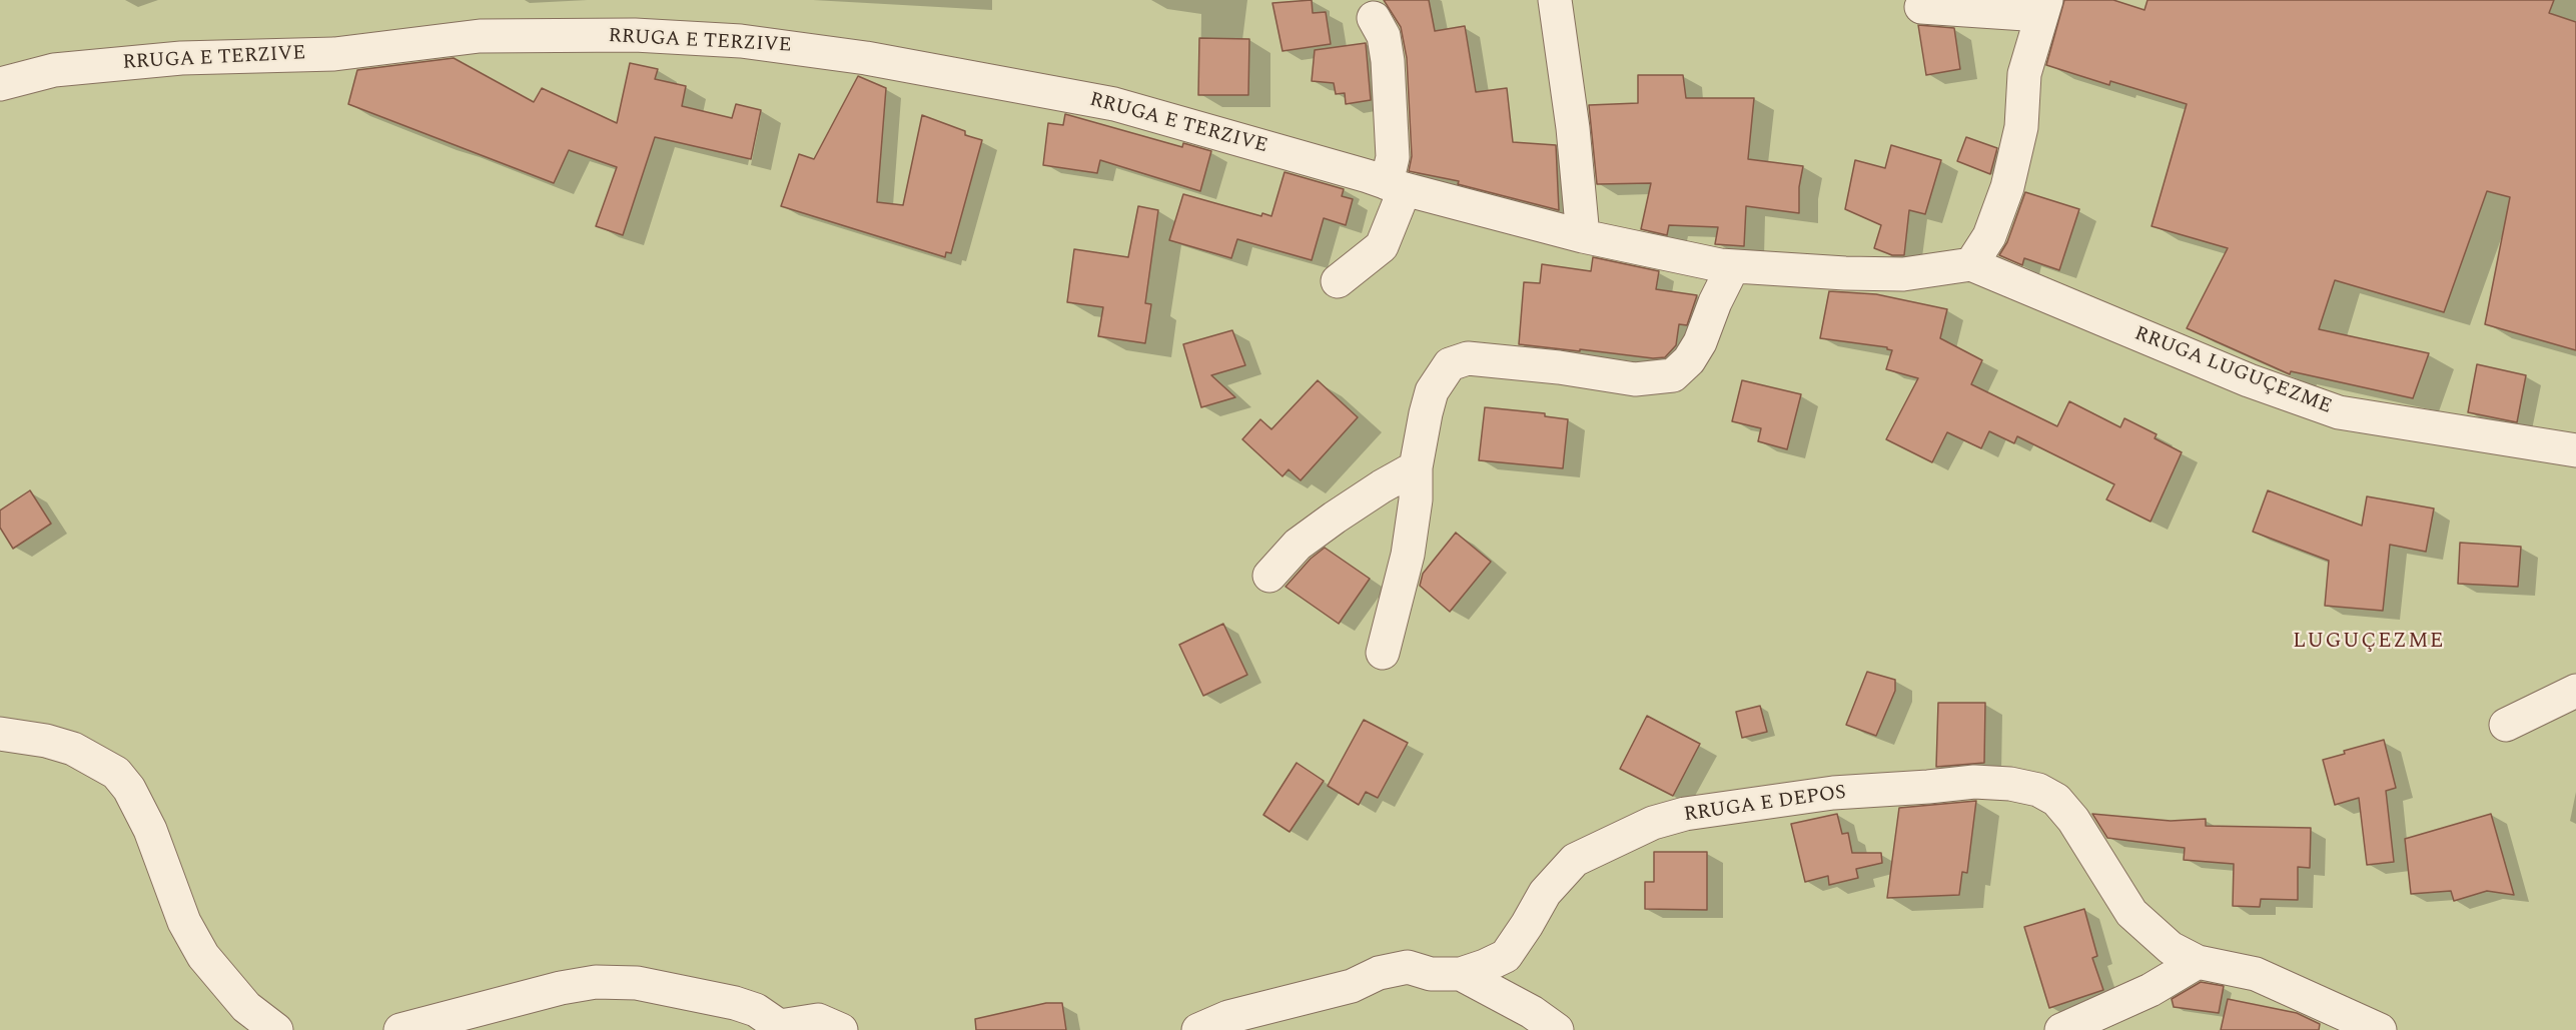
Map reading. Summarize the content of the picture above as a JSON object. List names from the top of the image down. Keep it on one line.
{"streets":{"street":["RRUGA E TERZIVE","RRUGA LUGUÇEZME","RRUGA E DEPOS"]},"crossings":[["RRUGA E TERZIVE","RRUGA LUGUÇEZME"]],"districts":["LUGUÇEZME"]}
